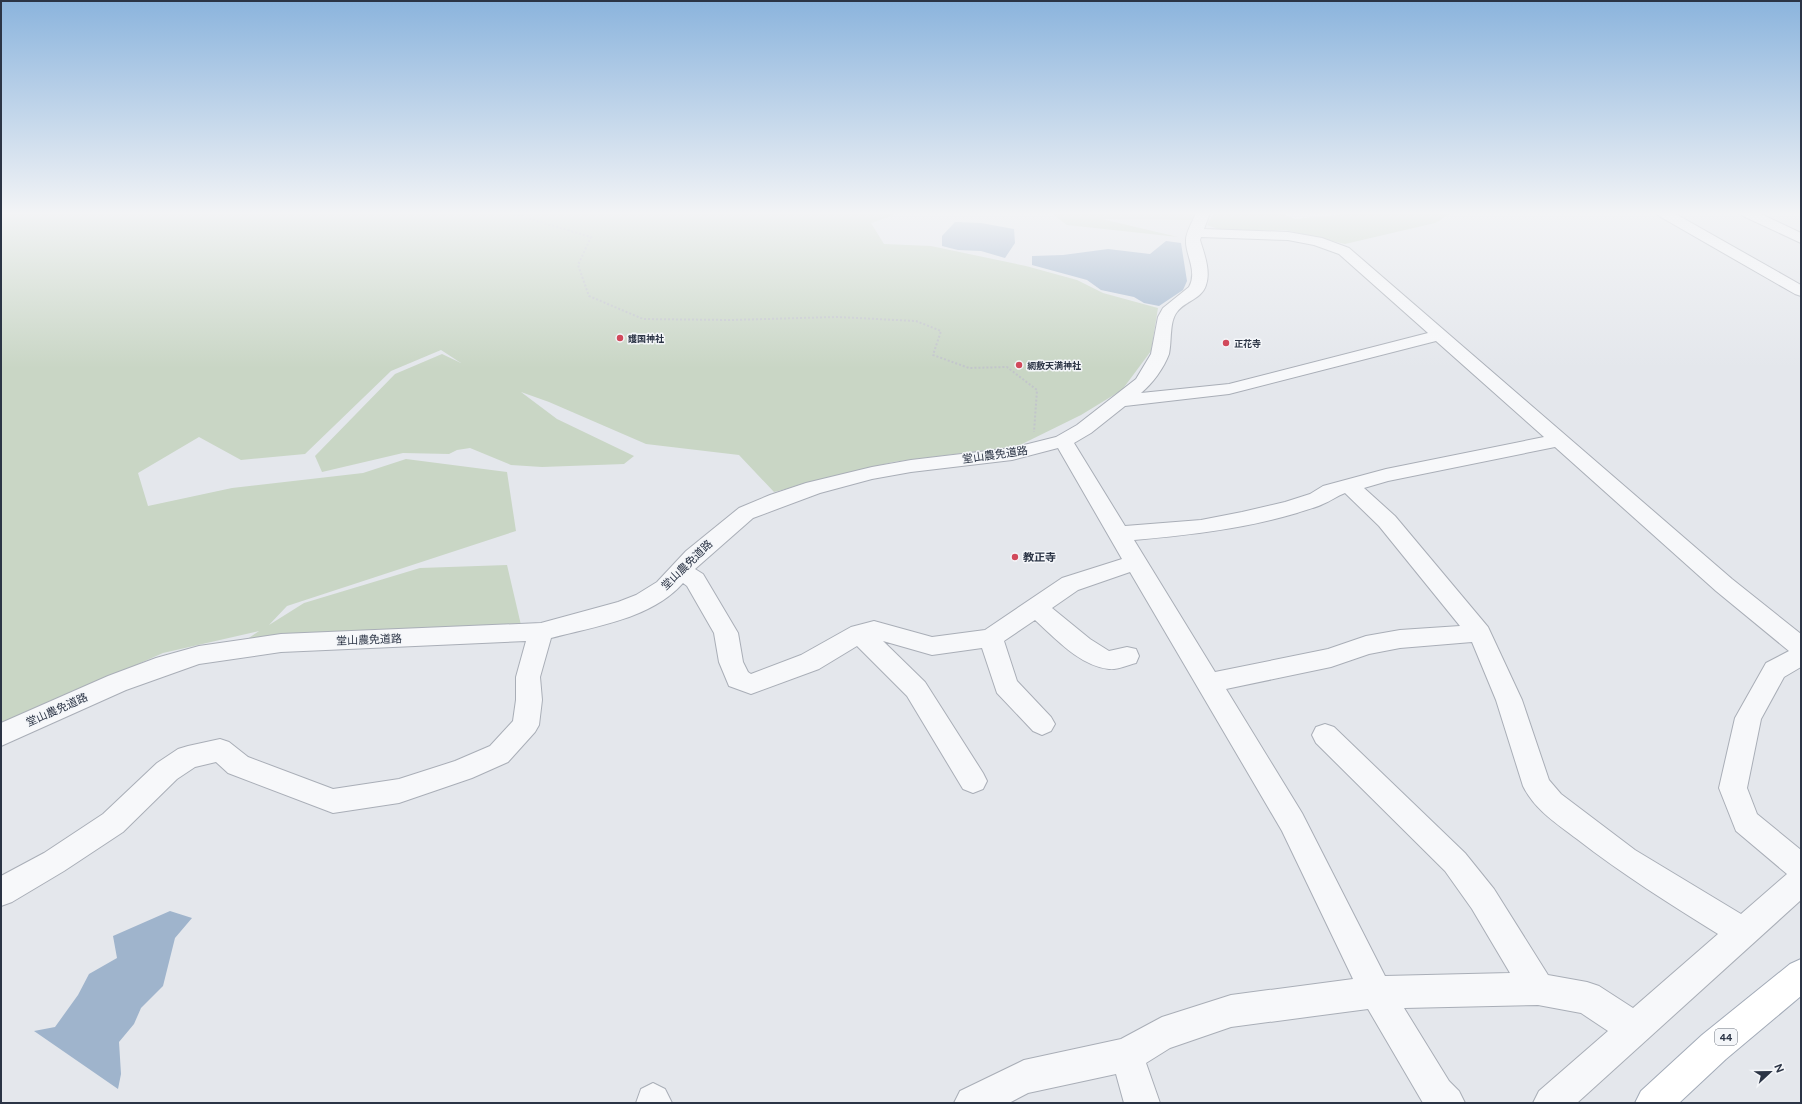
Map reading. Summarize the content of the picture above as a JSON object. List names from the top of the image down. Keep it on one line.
{"streets":{"main road":["44"],"street":["堂山農免道路"]},"places":["護国神社","正花寺","網敷天満神社","教正寺"],"north":"right"}
